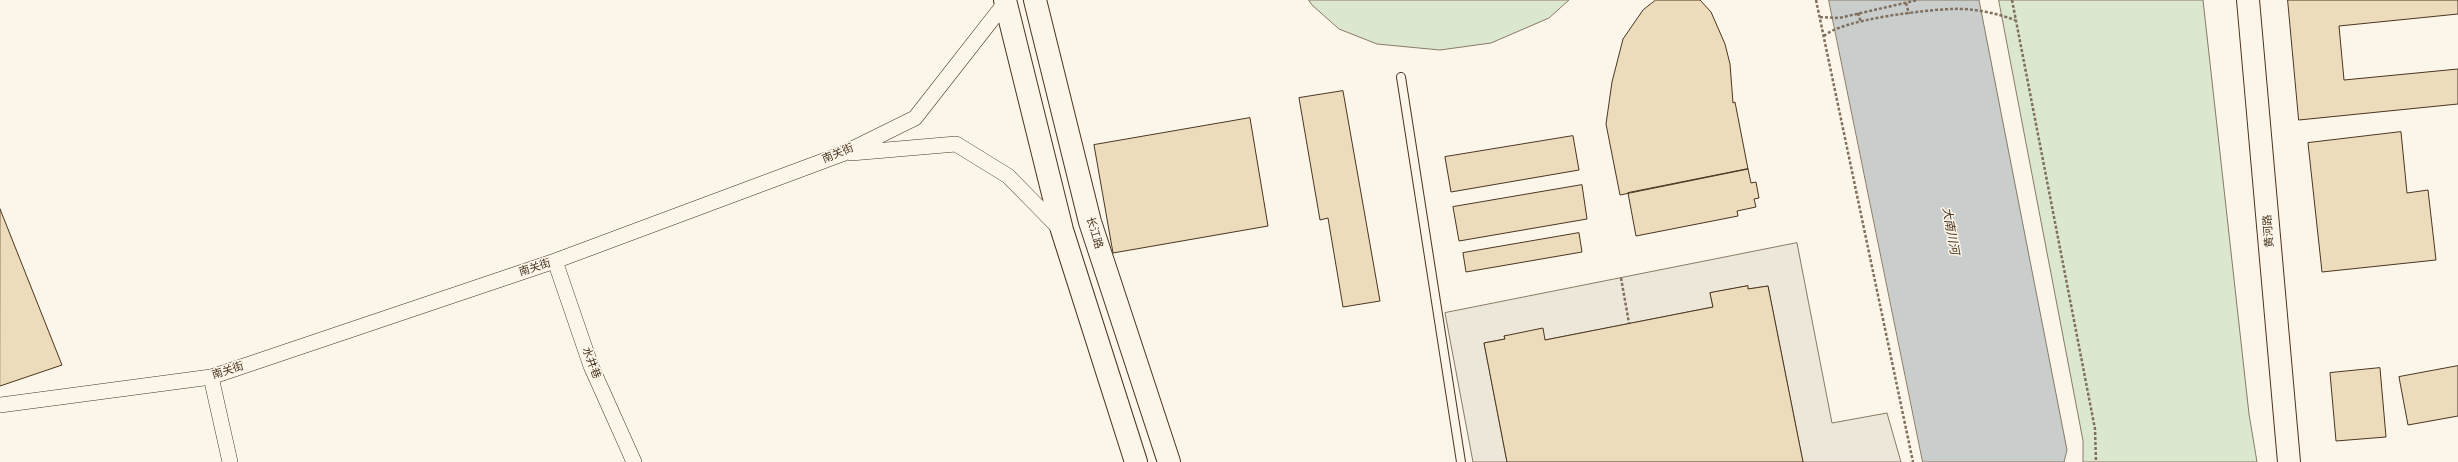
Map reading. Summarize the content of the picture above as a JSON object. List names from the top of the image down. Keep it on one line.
{"streets":{"main road":["黄河路","长江路"],"street":["南关街","水井巷"]},"crossings":[["南关街","水井巷"]],"water":["大南川河"]}
